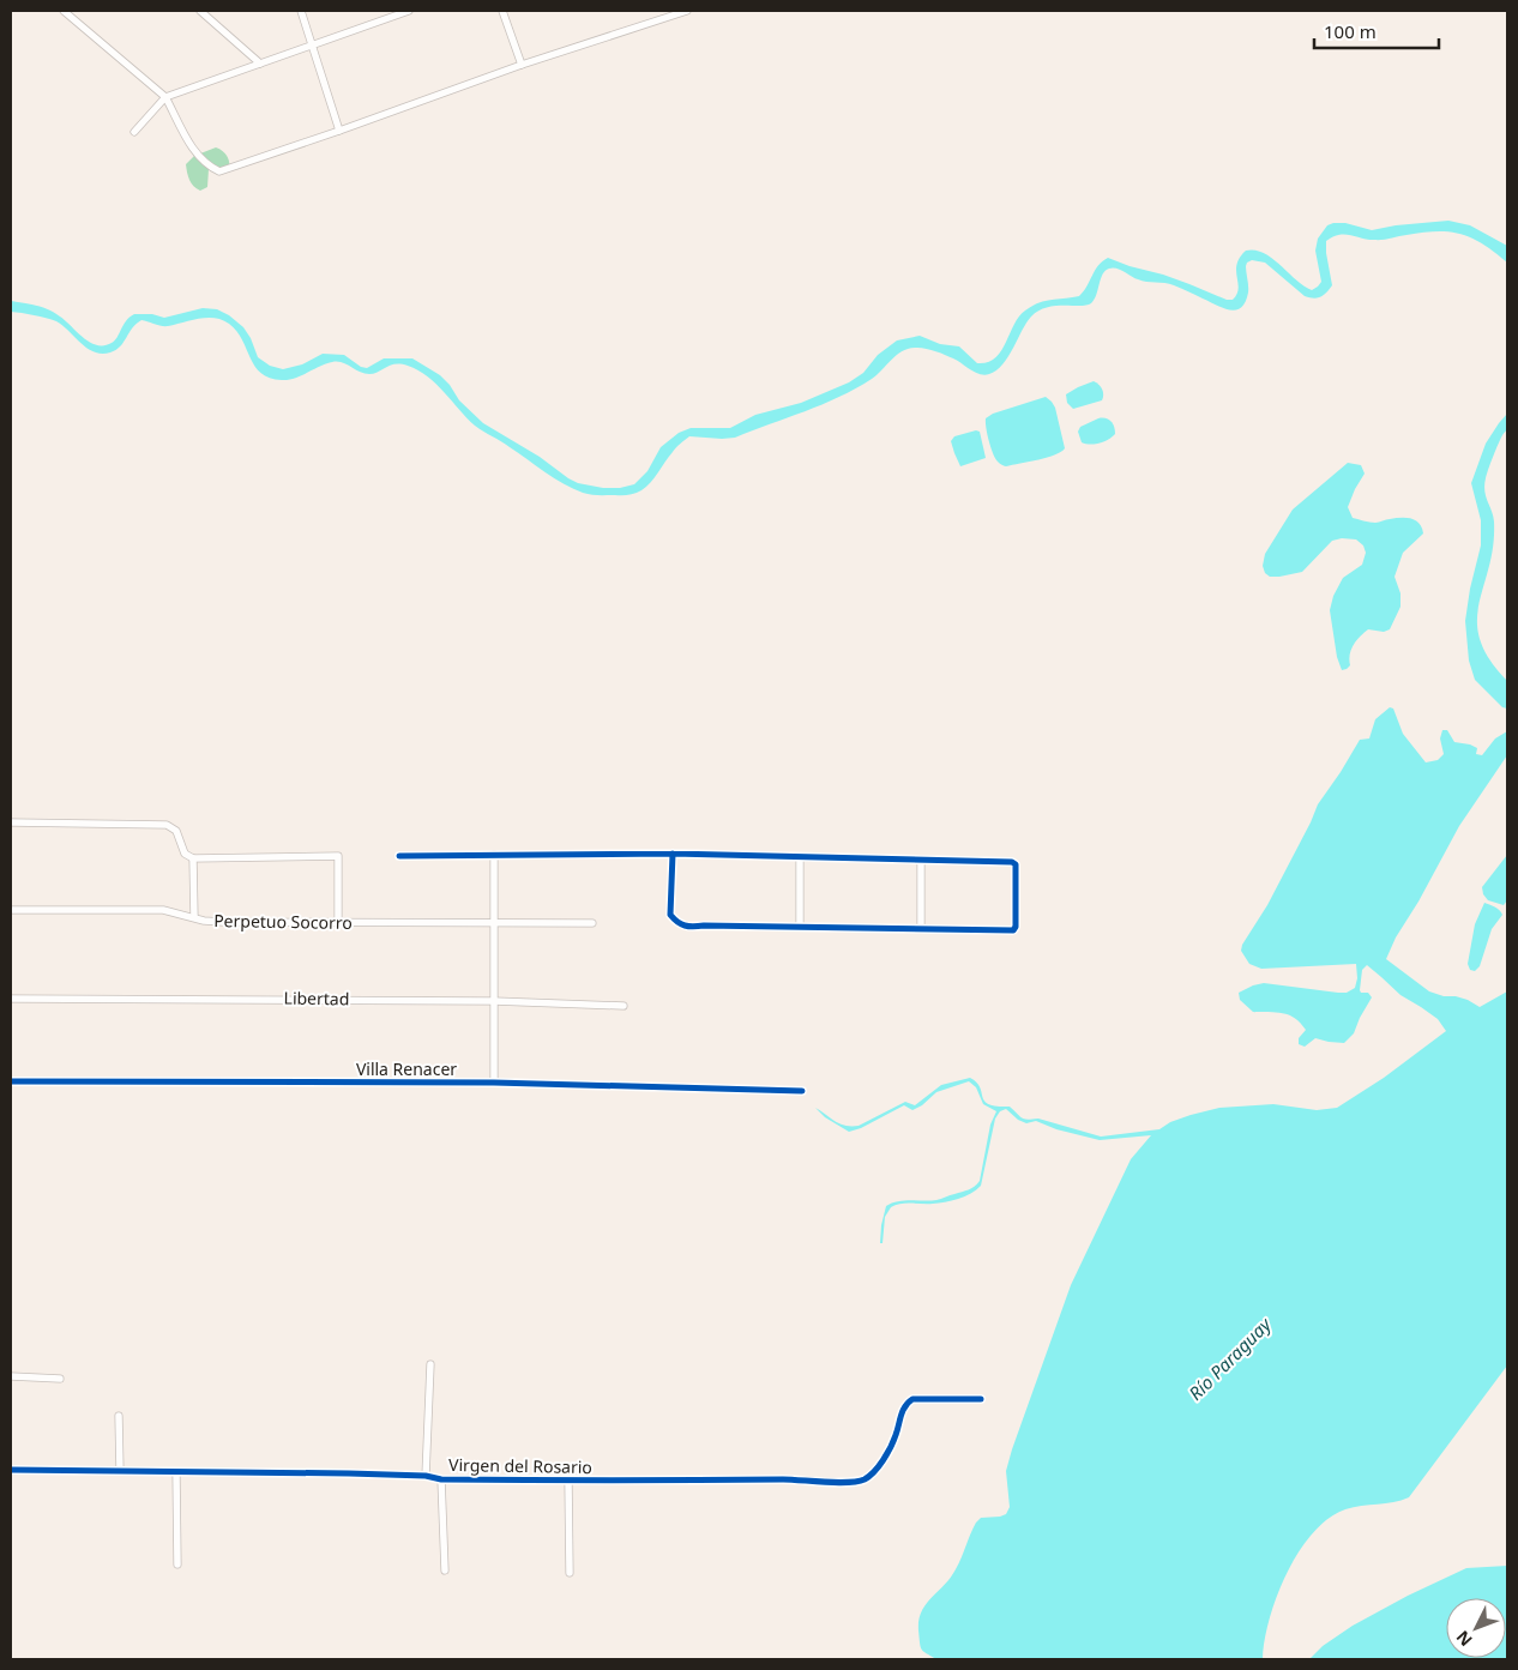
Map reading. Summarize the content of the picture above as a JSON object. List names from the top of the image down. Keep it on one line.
{"streets":{"street":["Perpetuo Socorro","Libertad","Villa Renacer","Virgen del Rosario"]},"water":["Río Paraguay"],"scale_bar":"100 m","north":"bottom left"}
